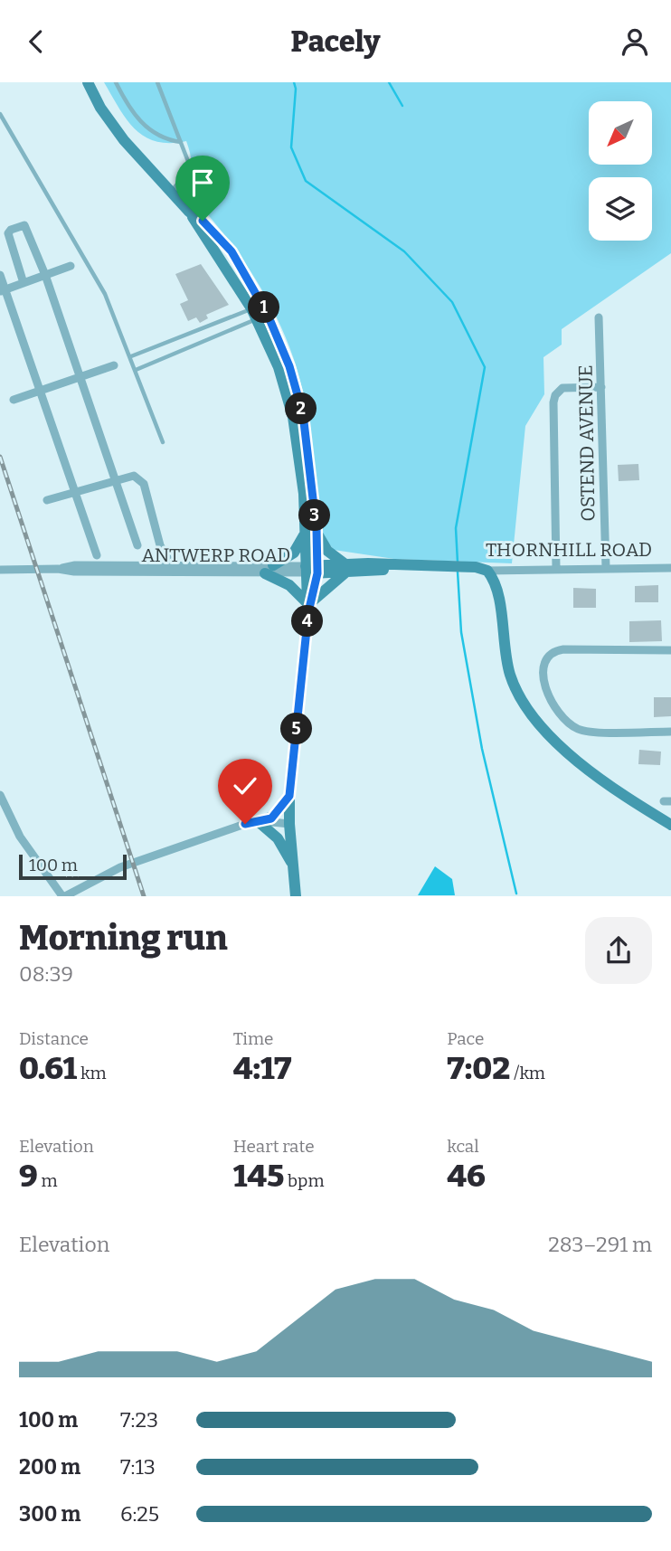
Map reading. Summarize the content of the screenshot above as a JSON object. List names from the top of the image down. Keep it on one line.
{"streets":{"main road":["THORNHILL ROAD","ANTWERP ROAD"],"street":["OSTEND AVENUE"]},"crossings":[["OSTEND AVENUE","THORNHILL ROAD"],["THORNHILL ROAD","ANTWERP ROAD"]],"scale_bar":"100 m","north":"bottom left","page":{"header":"Pacely","pins":["1","2","3","4","5"],"scale":"100 m","heading":["Morning run","08:39"],"stats":[["Distance","0.61 km"],["Time","4:17"],["Pace","7:02 /km"],["Elevation","9 m"],["Heart rate","145 bpm"],["kcal","46"]],"chart":["Elevation","283–291 m"],"list":[{"name":"100 m","note":"7:23"},{"name":"200 m","note":"7:13"},{"name":"300 m","note":"6:25"}]}}
